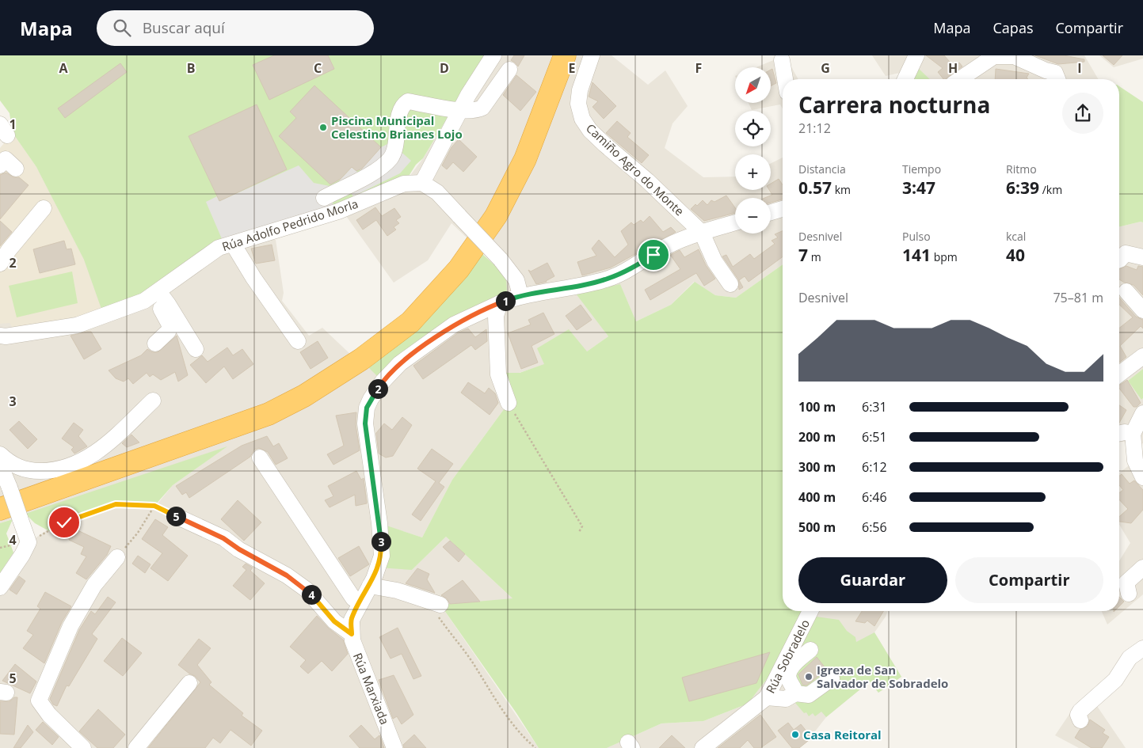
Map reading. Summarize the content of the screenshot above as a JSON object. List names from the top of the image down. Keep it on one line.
{"streets":{"street":["Camiño Agro do Monte","Rúa Adolfo Pedrido Morla","Rúa Sobradelo","Rúa Marxiada"]},"crossings":[["Camiño Agro do Monte","Rúa Marxiada"]],"places":["Piscina Municipal Celestino Brianes Lojo","Igrexa de San Salvador de Sobradelo","Casa Reitoral"],"north":"bottom left","page":{"header":"Mapa","search":"Buscar aquí","nav":["Mapa","Capas","Compartir"],"map_buttons":["+","−"],"heading":["Carrera nocturna","21:12"],"stats":[["Distancia","0.57 km"],["Tiempo","3:47"],["Ritmo","6:39 /km"],["Desnivel","7 m"],["Pulso","141 bpm"],["kcal","40"]],"chart":["Desnivel","75–81 m"],"pins":["1","2","5","3","4"],"list":[{"name":"100 m","note":"6:31"},{"name":"200 m","note":"6:51"},{"name":"300 m","note":"6:12"},{"name":"400 m","note":"6:46"},{"name":"500 m","note":"6:56"}],"buttons":["Guardar","Compartir"]},"grid":{"columns":["A","B","C","D","E","F","G","H","I"],"rows":["1","2","3","4","5"]}}
